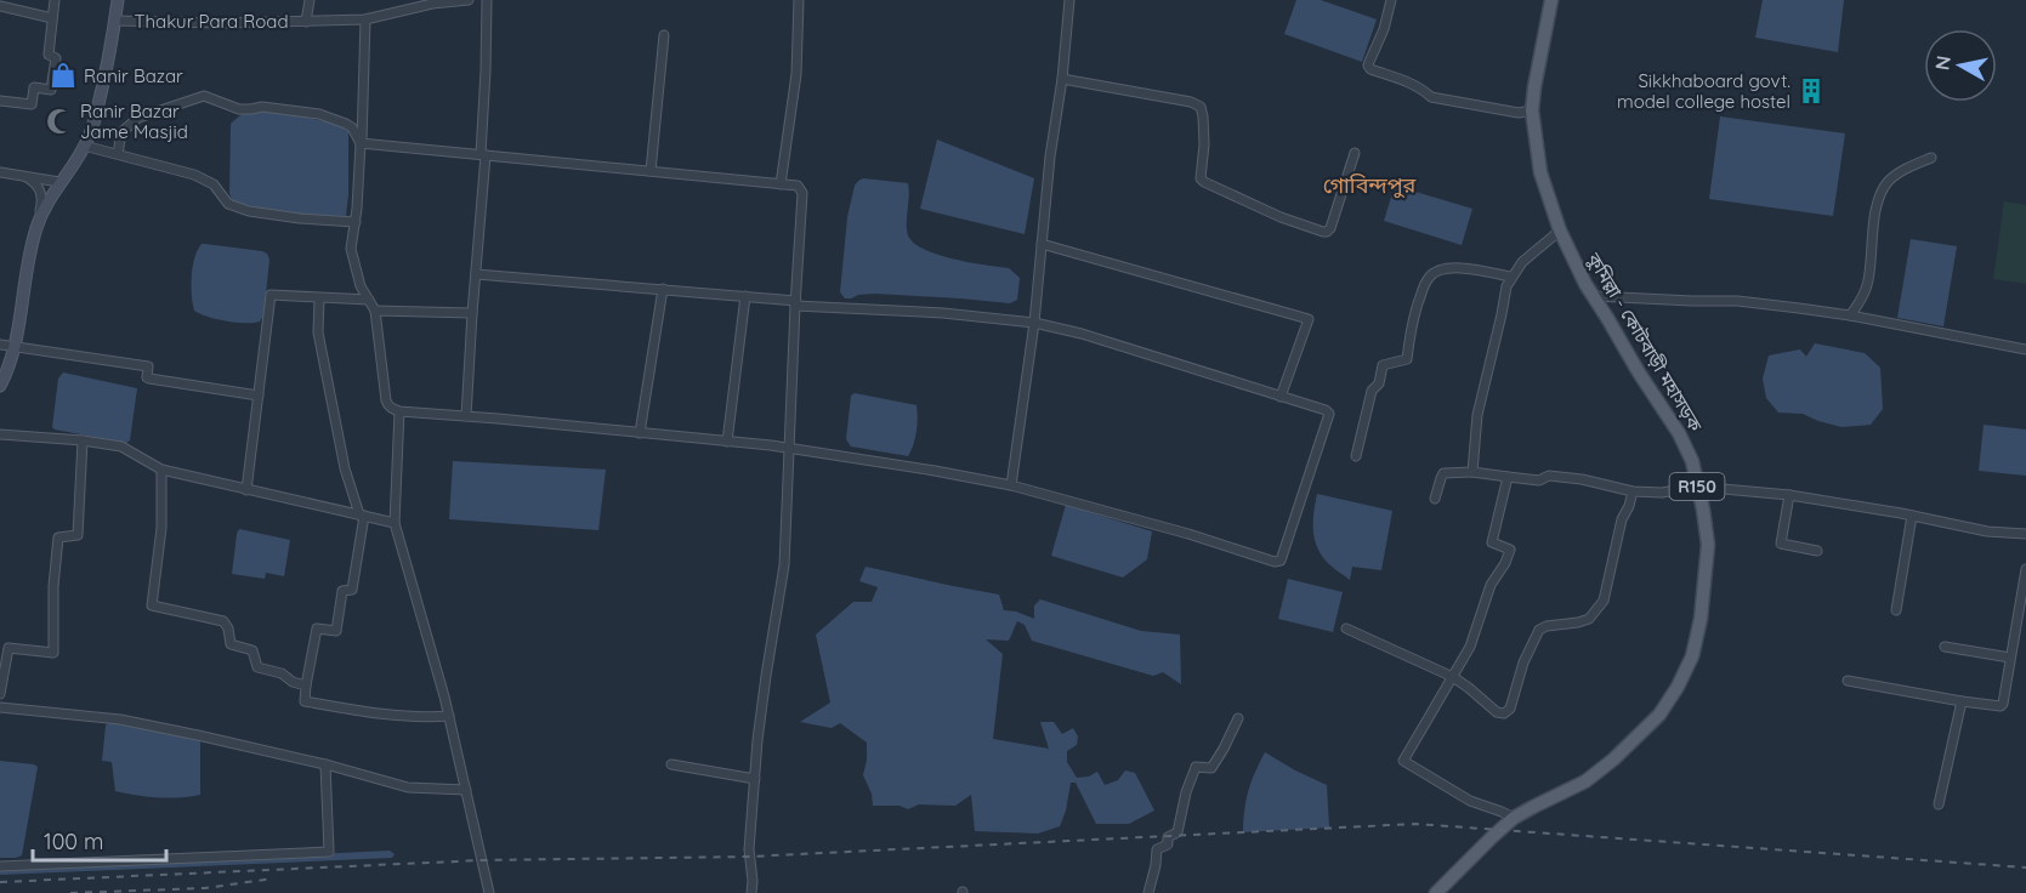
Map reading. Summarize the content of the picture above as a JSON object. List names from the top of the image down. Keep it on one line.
{"streets":{"main road":["কুমিল্লা - কোটবাড়ী মহাসড়ক","R150"],"street":["Thakur Para Road"]},"districts":["গোবিন্দপুর"],"places":{"shop":["Ranir Bazar"],"building":["Sikkhaboard govt. model college hostel"],"mosque":["Ranir Bazar Jame Masjid"]},"scale_bar":"100 m","north":"left"}
